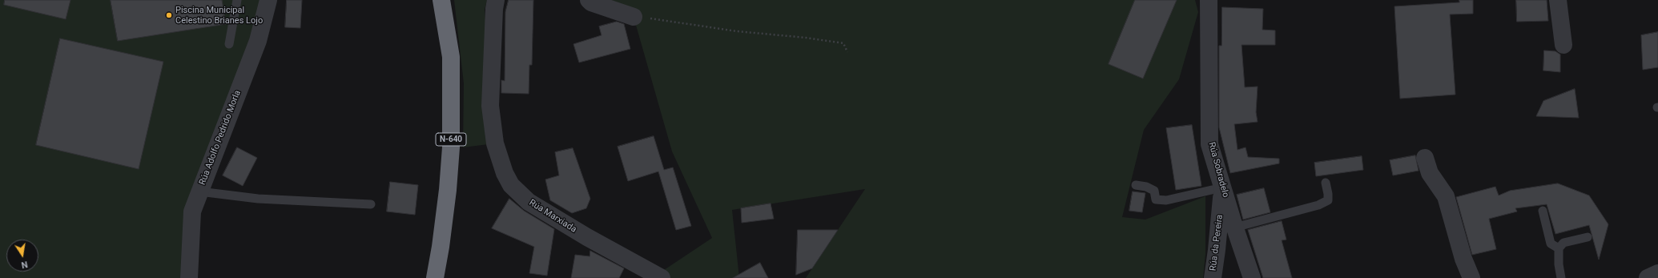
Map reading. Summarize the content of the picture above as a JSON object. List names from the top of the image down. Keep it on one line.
{"streets":{"highway":["N-640"],"street":["Rúa Adolfo Pedrido Morla","Rúa Sobradelo","Rúa Marxiada","Rúa da Pereira"]},"crossings":[["Rúa Sobradelo","Rúa da Pereira"]],"places":["Piscina Municipal Celestino Brianes Lojo"],"north":"bottom"}
